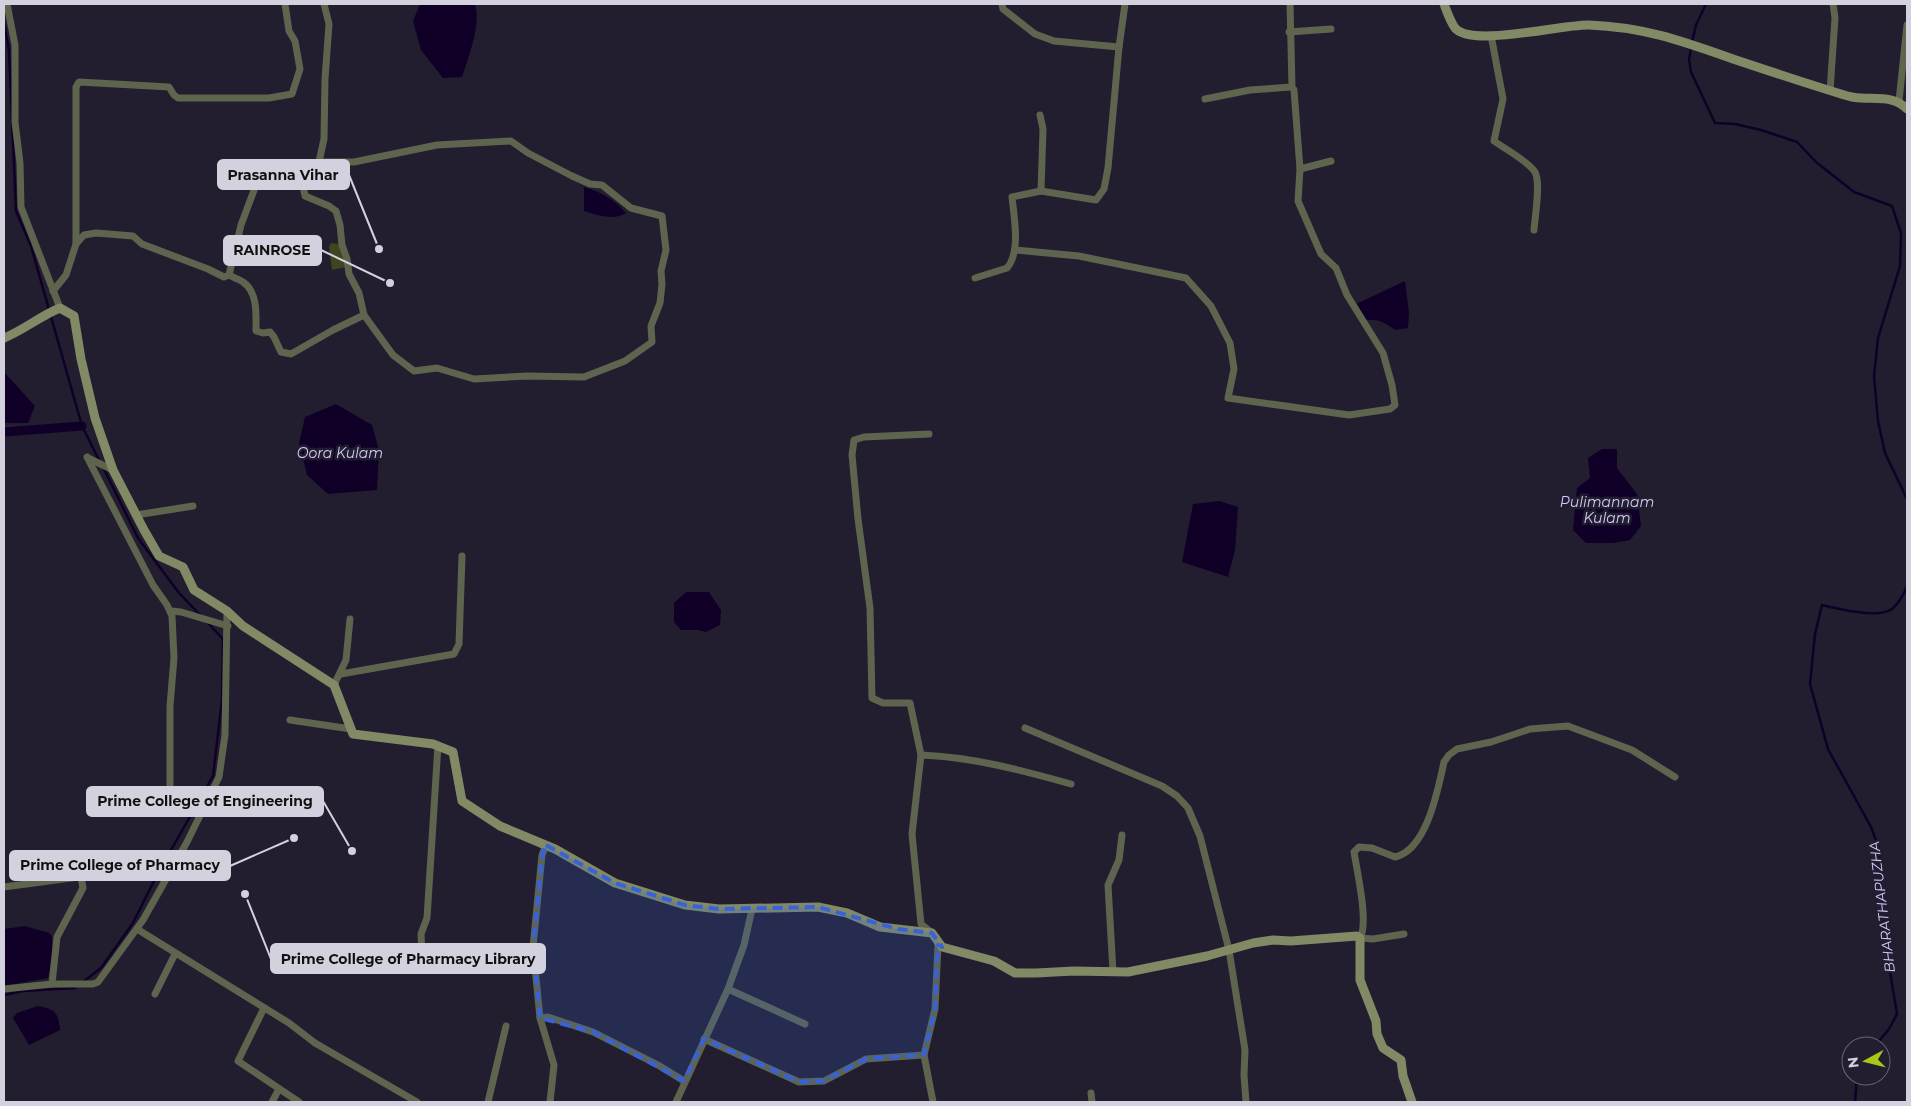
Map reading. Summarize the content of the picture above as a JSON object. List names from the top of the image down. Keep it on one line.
{"water":["Oora Kulam","Pulimannam Kulam","BHARATHAPUZHA"],"places":["Prasanna Vihar","RAINROSE","Prime College of Pharmacy","Prime College of Engineering","Prime College of Pharmacy Library"],"north":"left"}
